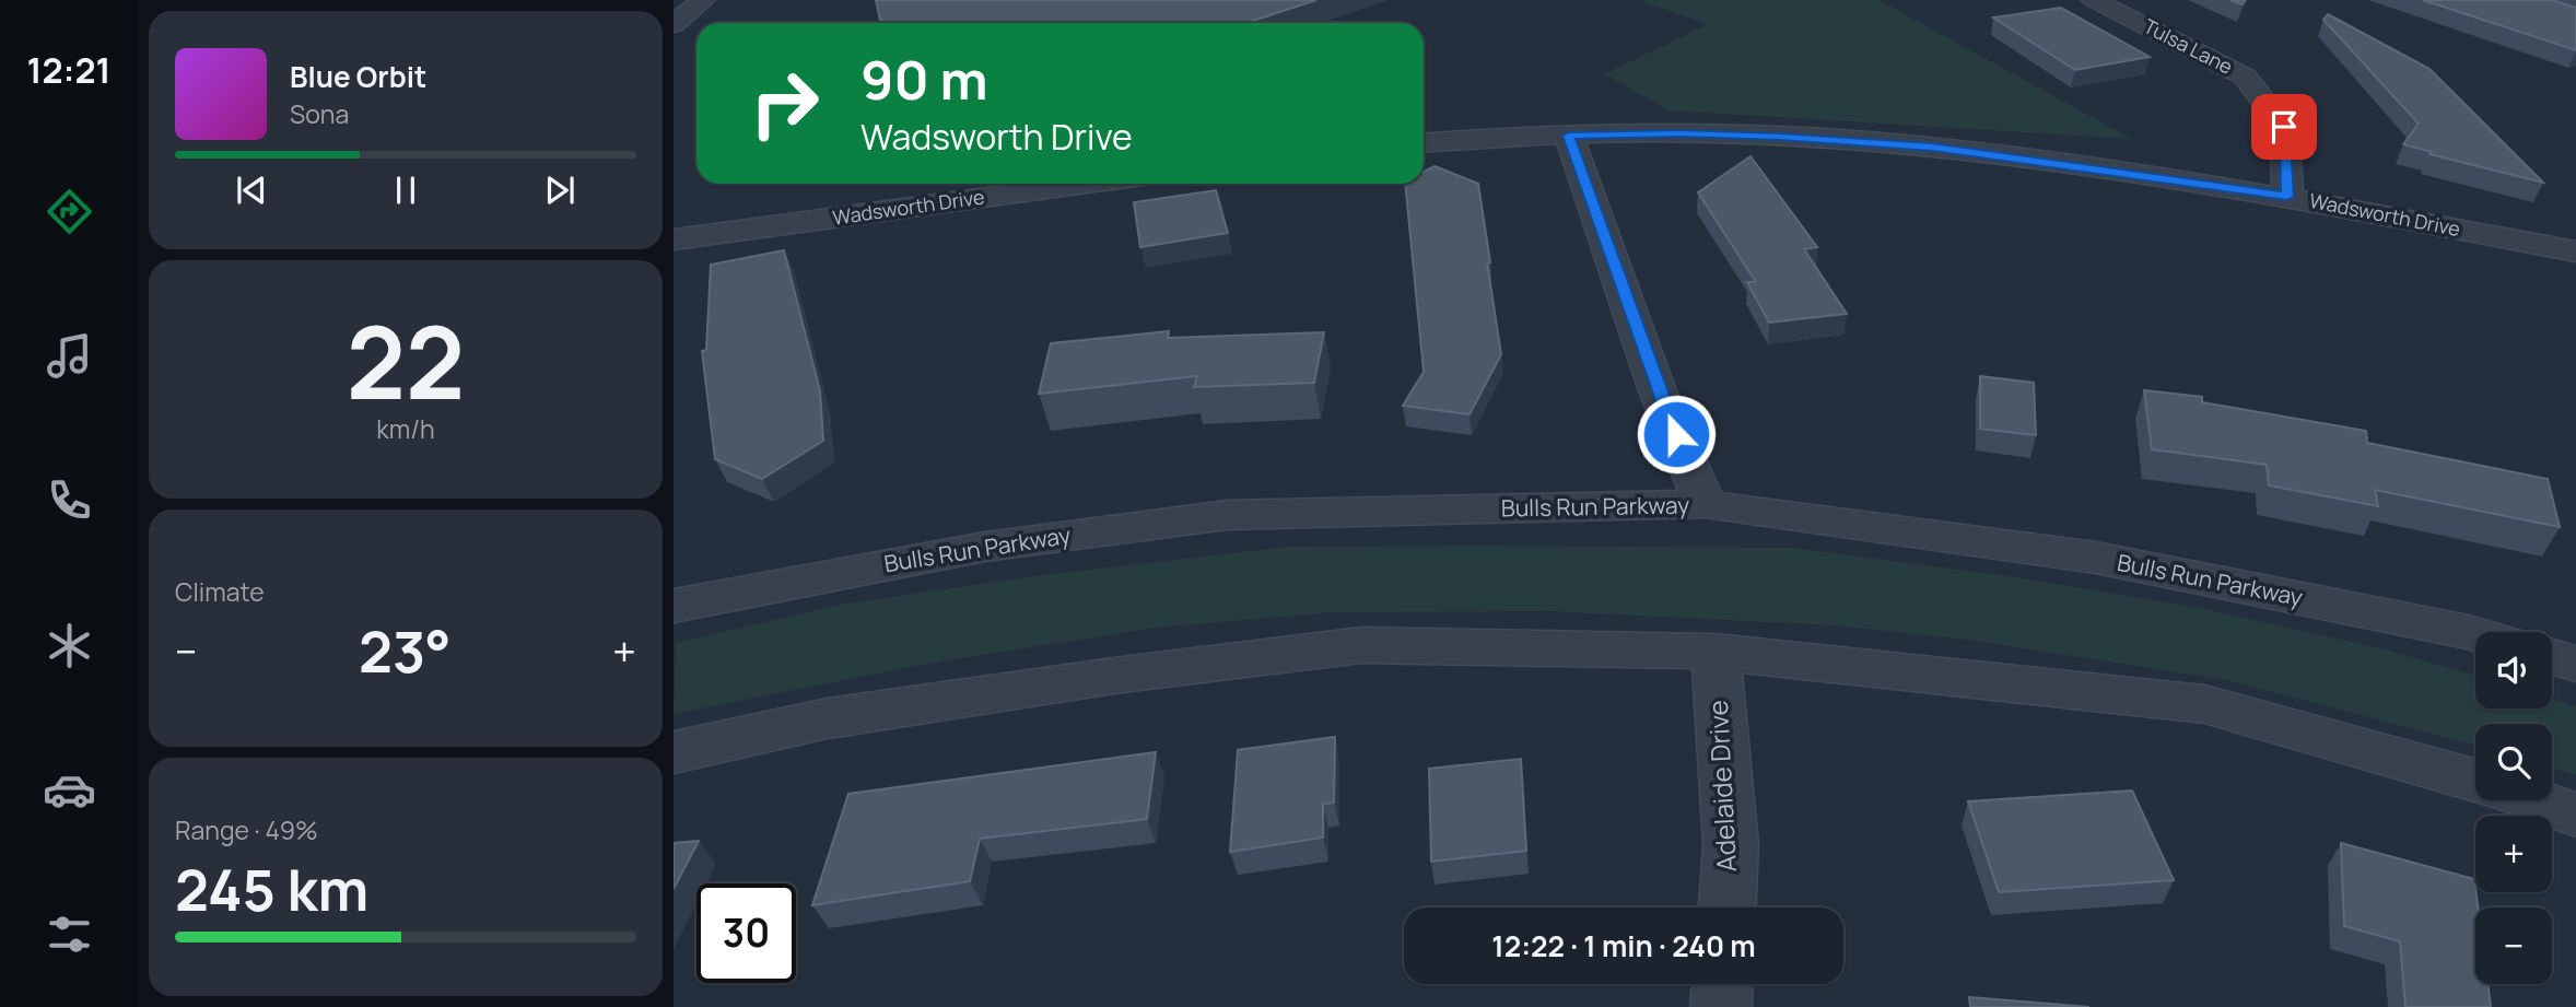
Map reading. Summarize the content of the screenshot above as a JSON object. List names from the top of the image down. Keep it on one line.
{"streets":{"street":["Tulsa Lane","Wadsworth Drive","Bulls Run Parkway","Adelaide Drive"]},"crossings":[["Tulsa Lane","Wadsworth Drive"]],"page":{"tabs":"12:21","turn":["90 m","Wadsworth Drive"],"song":["Blue Orbit","Sona"],"tile":[["22","km/h"],"Climate",["Range · 49%","245 km"]],"heat":["−","23°","+"],"map_buttons":["+","−"],"limit":"30","trip":"12:22 · 1 min · 240 m"}}
